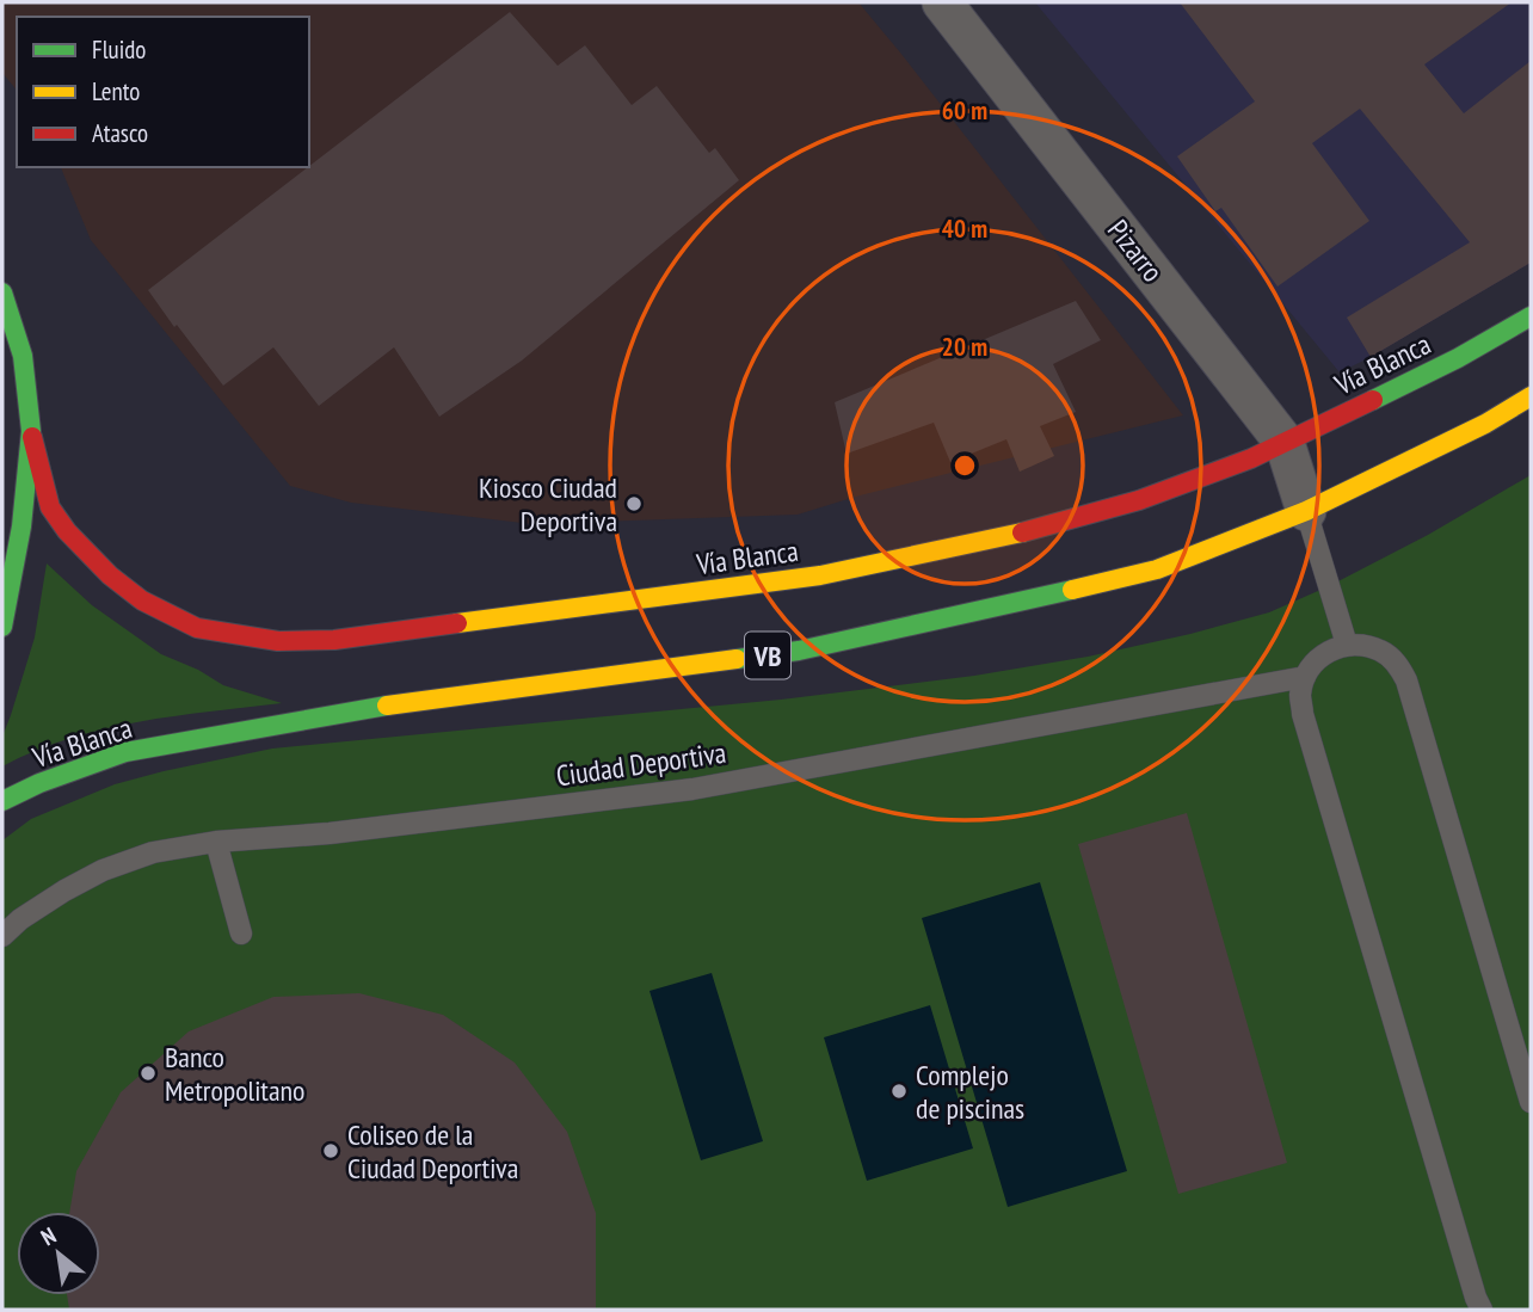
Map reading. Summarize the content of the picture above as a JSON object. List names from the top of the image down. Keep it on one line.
{"streets":{"main road":["Vía Blanca","VB"],"street":["Pizarro"],"lane":["Ciudad Deportiva"]},"crossings":[["Pizarro","Vía Blanca"]],"places":["Kiosco Ciudad Deportiva","Banco Metropolitano","Complejo de piscinas","Coliseo de la Ciudad Deportiva"],"legend":["Fluido","Lento","Atasco"],"north":"top left","rings":["60 m","40 m","20 m"]}
